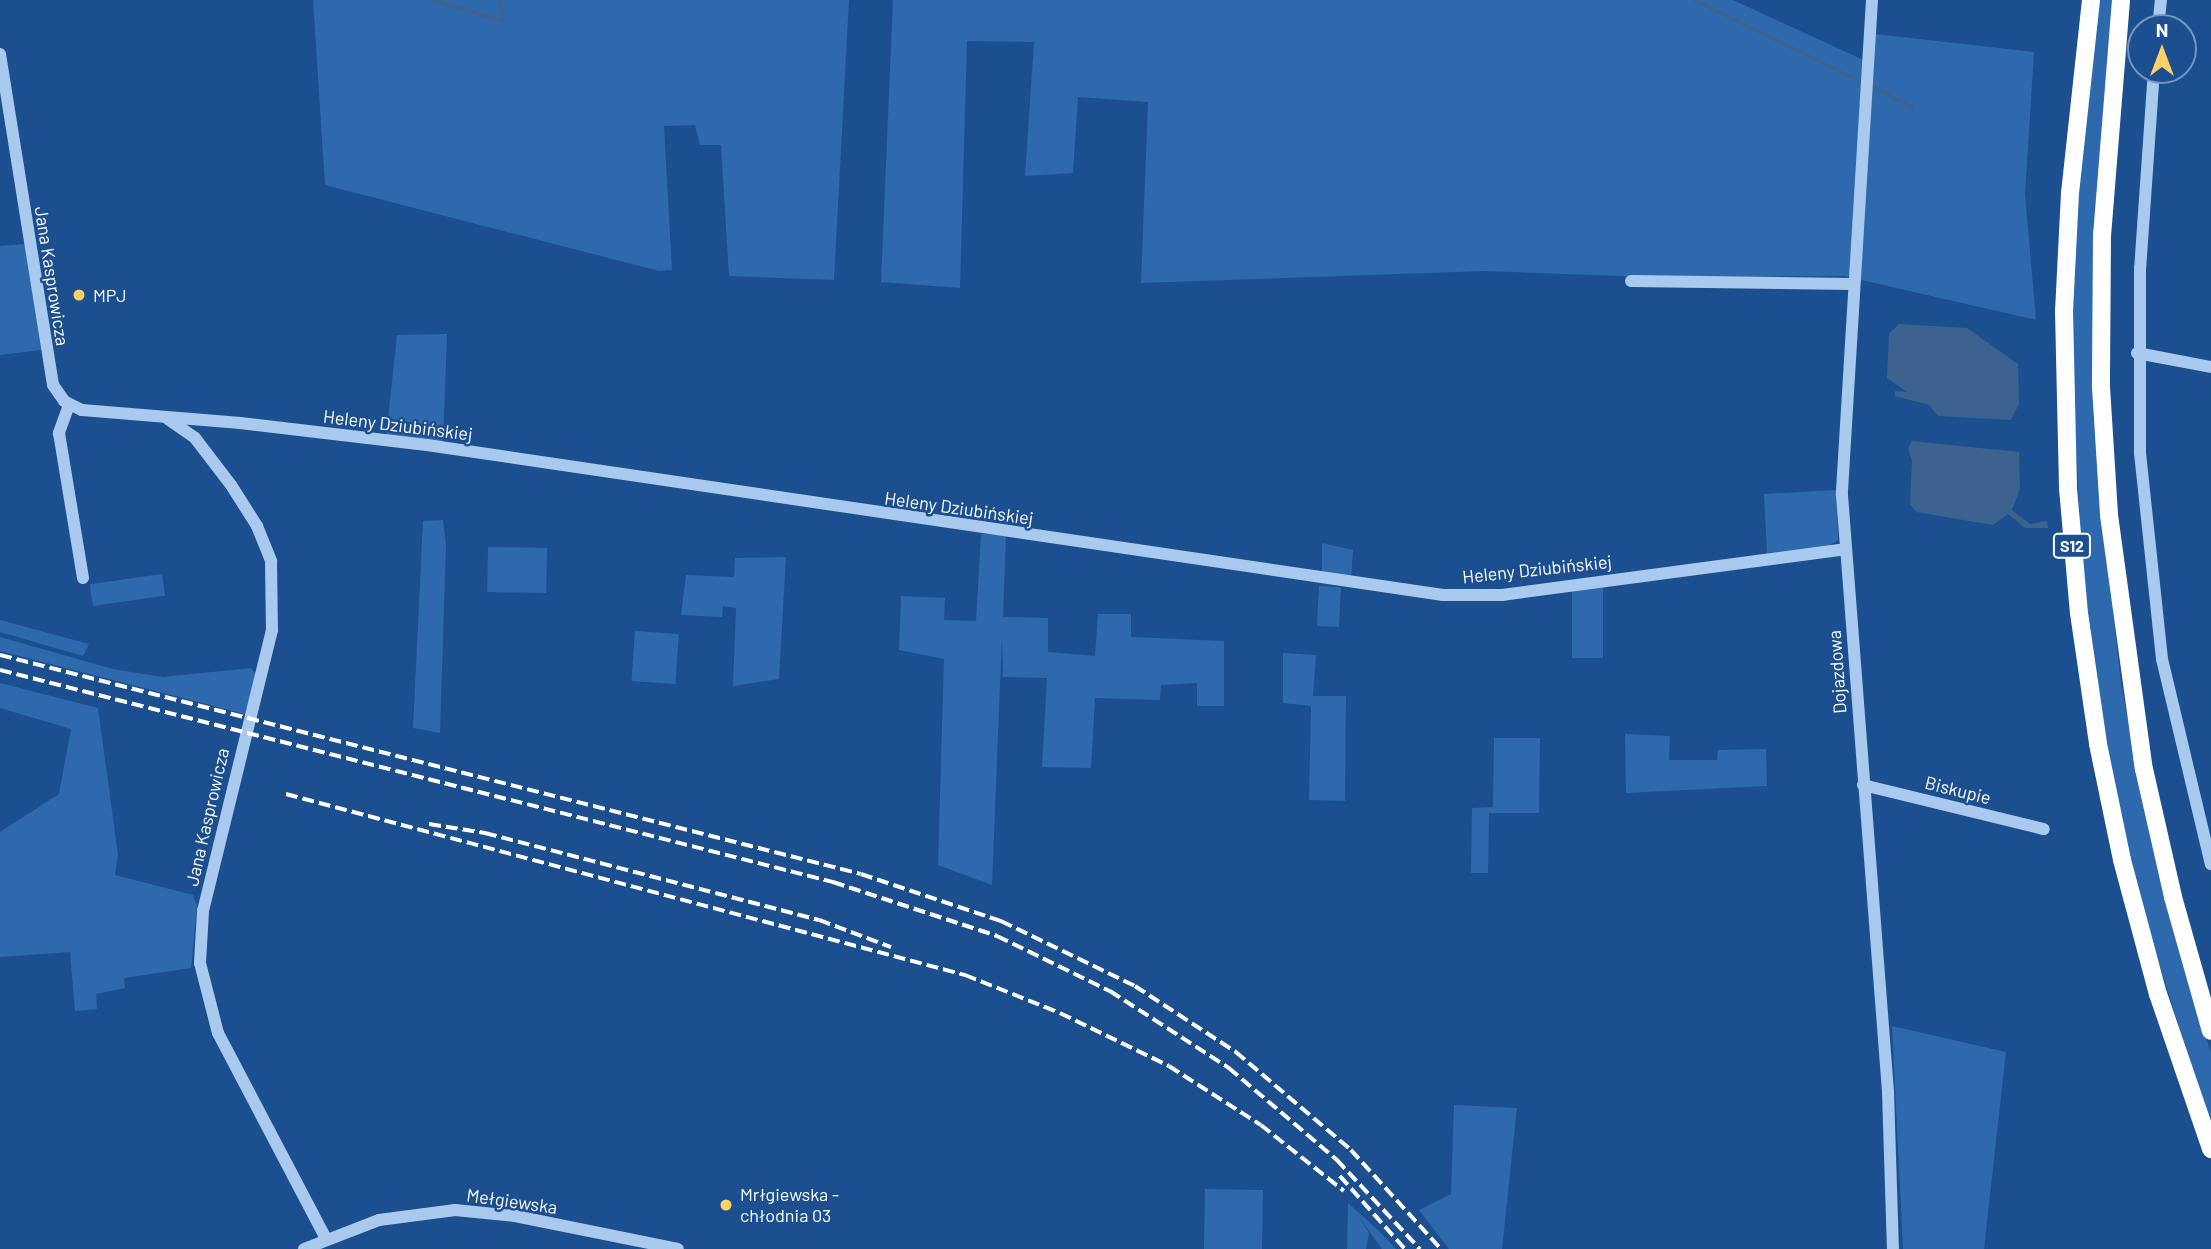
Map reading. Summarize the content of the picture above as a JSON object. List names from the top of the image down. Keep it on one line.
{"streets":{"highway":["S12"],"street":["Jana Kasprowicza","Heleny Dziubińskiej","Dojazdowa","Biskupie","Mełgiewska"]},"crossings":[["Jana Kasprowicza","Heleny Dziubińskiej"],["Jana Kasprowicza","Mełgiewska"],["Heleny Dziubińskiej","Dojazdowa"],["Dojazdowa","Biskupie"]],"places":["MPJ","Mrłgiewska - chłodnia 03"],"north":"top"}
